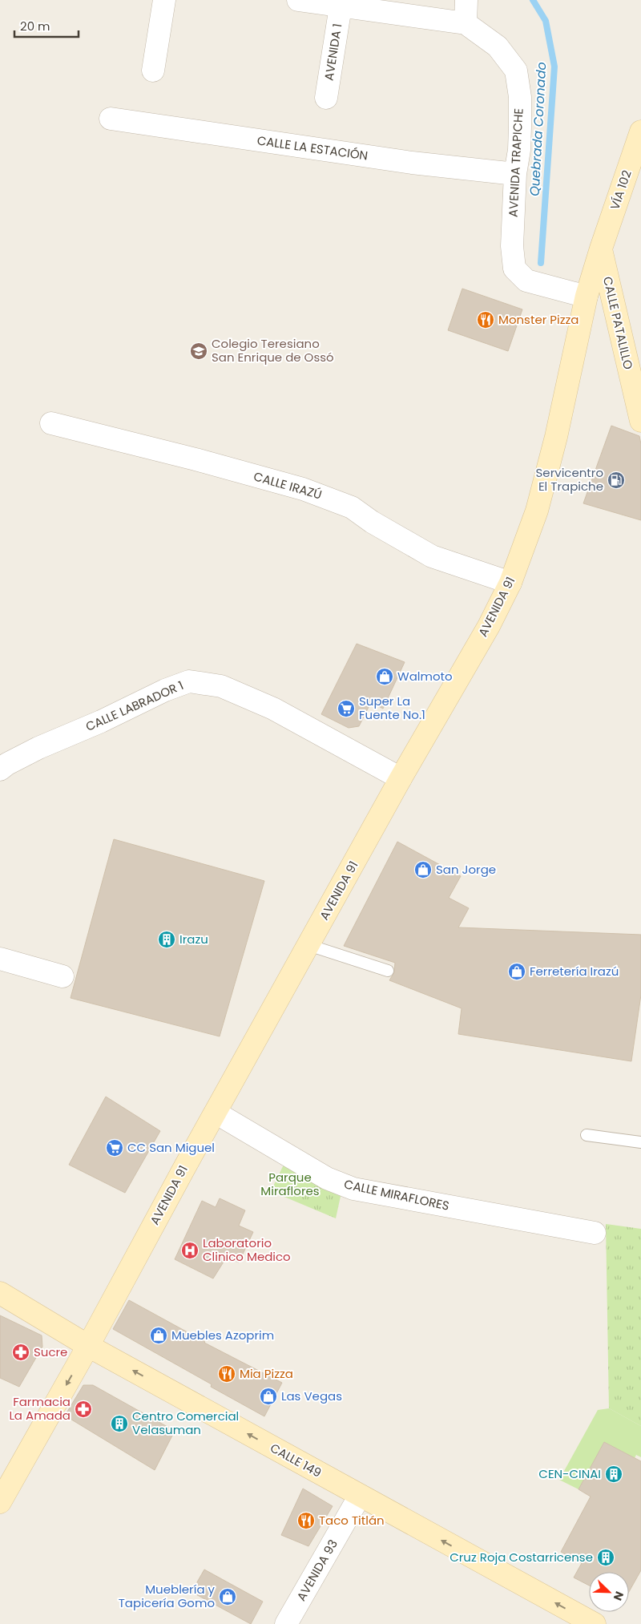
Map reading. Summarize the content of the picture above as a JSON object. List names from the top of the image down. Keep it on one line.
{"streets":{"main road":["VÍA 102","CALLE PATALILLO","AVENIDA 91","CALLE 149"],"street":["AVENIDA 1","CALLE LA ESTACIÓN","AVENIDA TRAPICHE","CALLE IRAZÚ","CALLE LABRADOR 1","CALLE MIRAFLORES","AVENIDA 93"]},"crossings":[["CALLE LA ESTACIÓN","AVENIDA TRAPICHE"],["AVENIDA TRAPICHE","AVENIDA 91"],["VÍA 102","CALLE PATALILLO"],["VÍA 102","AVENIDA 91"],["CALLE PATALILLO","AVENIDA 91"],["CALLE IRAZÚ","AVENIDA 91"],["AVENIDA 91","CALLE LABRADOR 1"],["AVENIDA 91","CALLE MIRAFLORES"],["AVENIDA 91","CALLE 149"],["CALLE 149","AVENIDA 93"]],"one_way":["CALLE 149"],"water":["Quebrada Coronado"],"parks":["Parque Miraflores"],"places":{"restaurant":["Monster Pizza","Mia Pizza","Taco Titlán"],"school or university":["Colegio Teresiano San Enrique de Ossó"],"fuel station":["Servicentro El Trapiche"],"shop":["Walmoto","San Jorge","Ferretería Irazú","Muebles Azoprim","Las Vegas","Mueblería y Tapicería Gomo"],"supermarket":["Super La Fuente No.1","CC San Miguel"],"building":["Irazu","Centro Comercial Velasuman","CEN-CINAI","Cruz Roja Costarricense"],"hospital":["Laboratorio Clinico Medico"],"pharmacy":["Sucre","Farmacia La Amada"]},"scale_bar":"20 m","north":"bottom right"}
